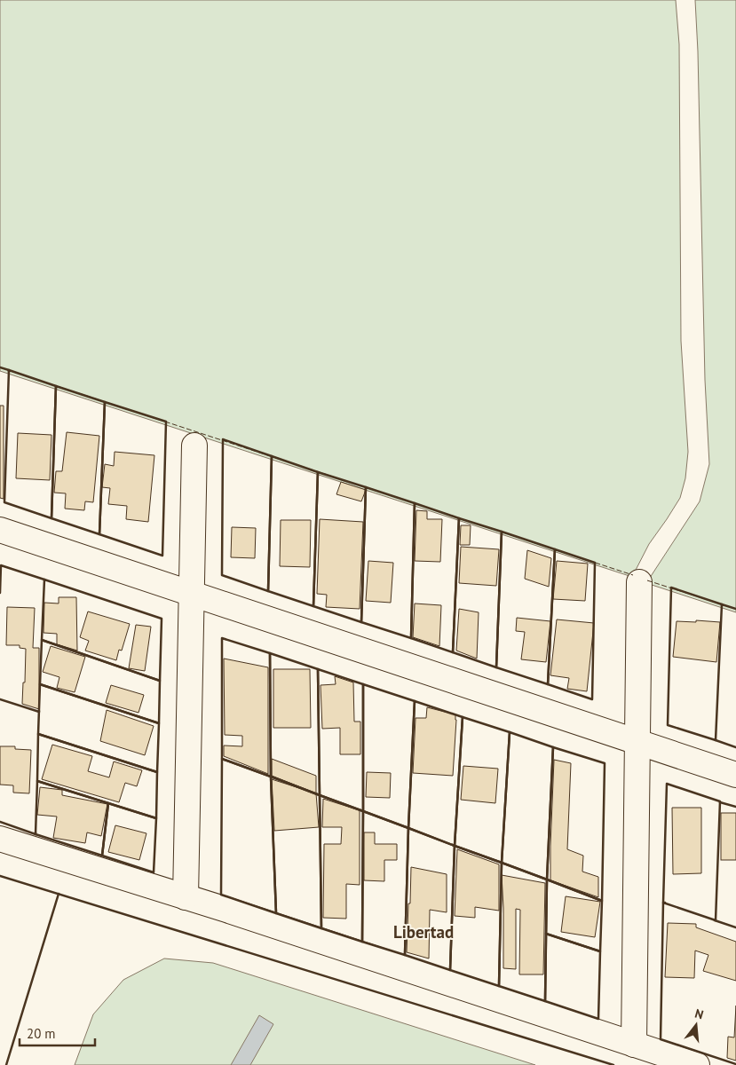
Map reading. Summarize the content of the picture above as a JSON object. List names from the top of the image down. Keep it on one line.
{"districts":["Libertad"],"scale_bar":"20 m","north":"top"}
